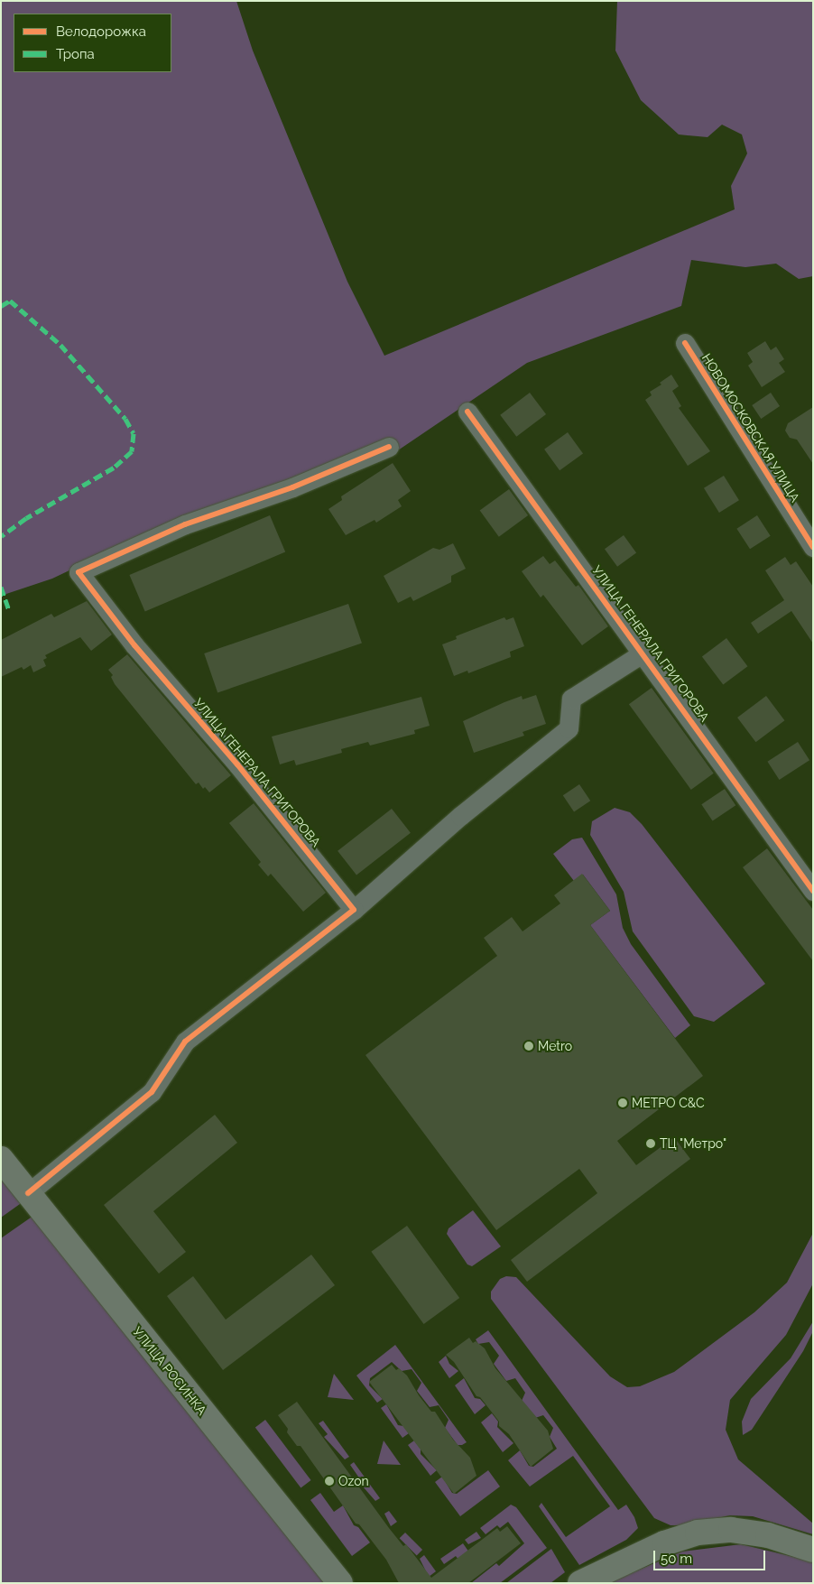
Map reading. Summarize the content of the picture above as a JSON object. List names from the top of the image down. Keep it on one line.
{"streets":{"main road":["УЛИЦА РОСИНКА"],"street":["НОВОМОСКОВСКАЯ УЛИЦА","УЛИЦА ГЕНЕРАЛА ГРИГОРОВА"]},"crossings":[["УЛИЦА ГЕНЕРАЛА ГРИГОРОВА","УЛИЦА РОСИНКА"]],"places":["Metro","МЕТРО С&С","ТЦ \"Метро\"","Ozon"],"legend":["Велодорожка","Тропа"],"scale_bar":"50 m"}
